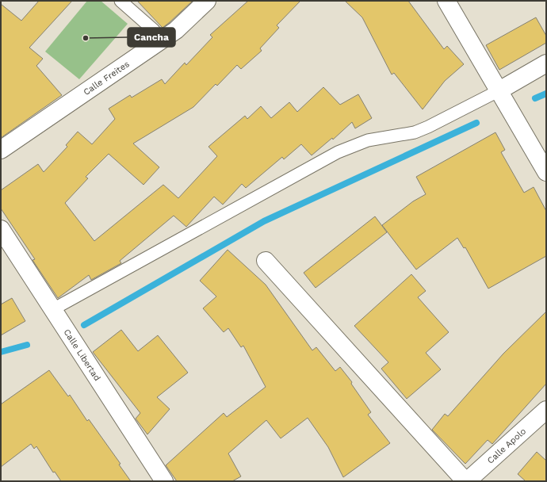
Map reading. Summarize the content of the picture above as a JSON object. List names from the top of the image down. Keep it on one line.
{"streets":{"street":["Calle Freites","Calle Libertad","Calle Apolo"]},"places":["Cancha"]}
